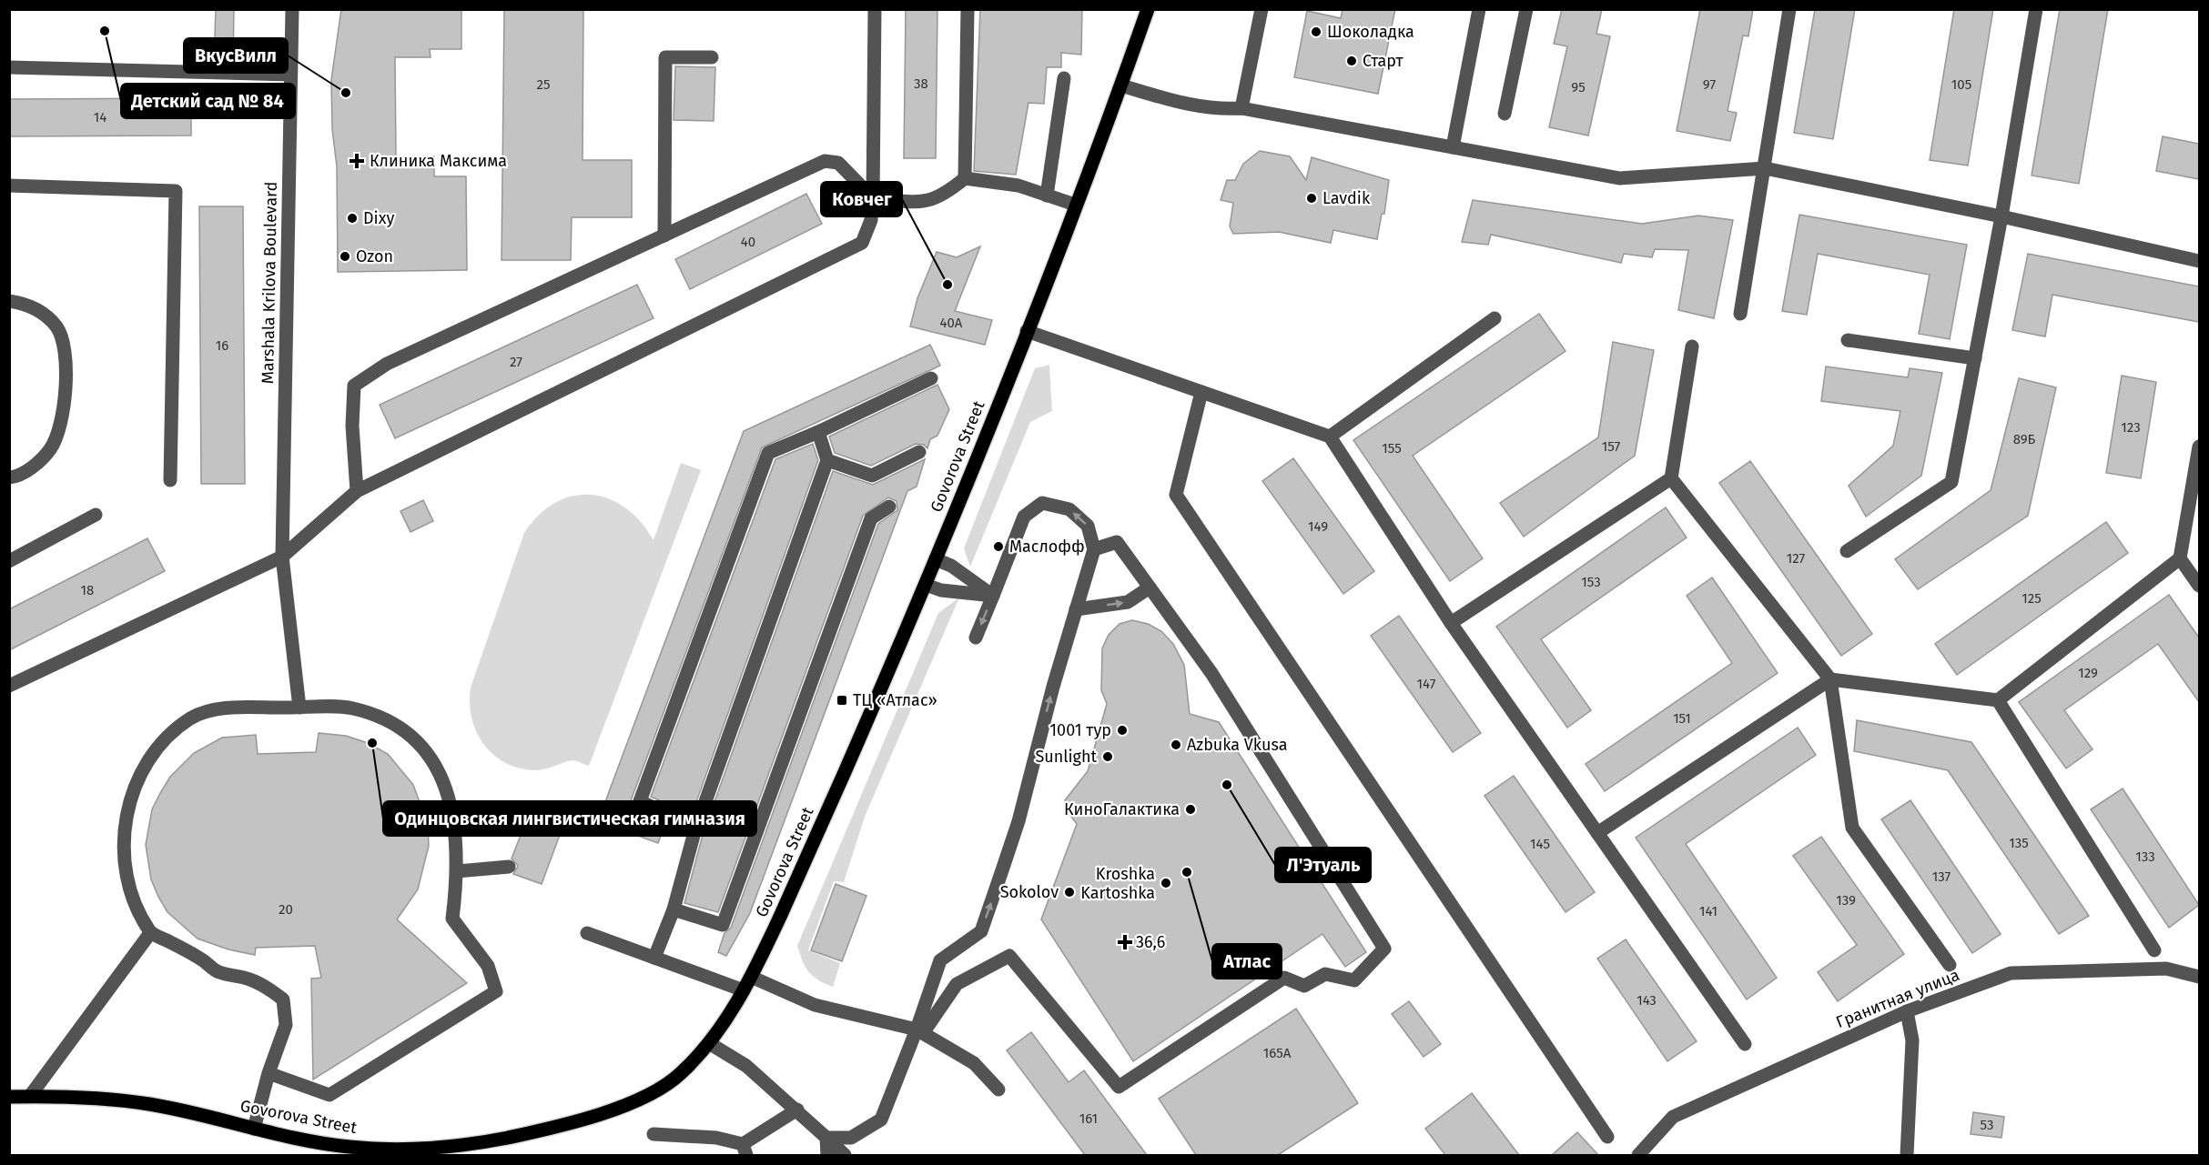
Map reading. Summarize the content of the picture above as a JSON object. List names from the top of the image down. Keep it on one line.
{"streets":{"main road":["Govorova Street"],"street":["Marshala Krilova Boulevard","Гранитная улица"]},"places":{"other":["Детский сад № 84","Шоколадка","Старт","ВкусВилл","Lavdik","Dixy","Ozon","Ковчег","Маслофф","1001 тур","Одинцовская лингвистическая гимназия","Azbuka Vkusa","Sunlight","Л'Этуаль","КиноГалактика","Атлас","Kroshka Kartoshka","Sokolov"],"health":["Клиника Максима","36,6"],"transit":["ТЦ «Атлас»"]},"house_numbers":["38","25","97","105","95","14","40","40А","16","27","123","89Б","157","155","149","127","153","18","125","129","147","151","135","145","133","137","139","20","141","143","165А","161","53"]}
